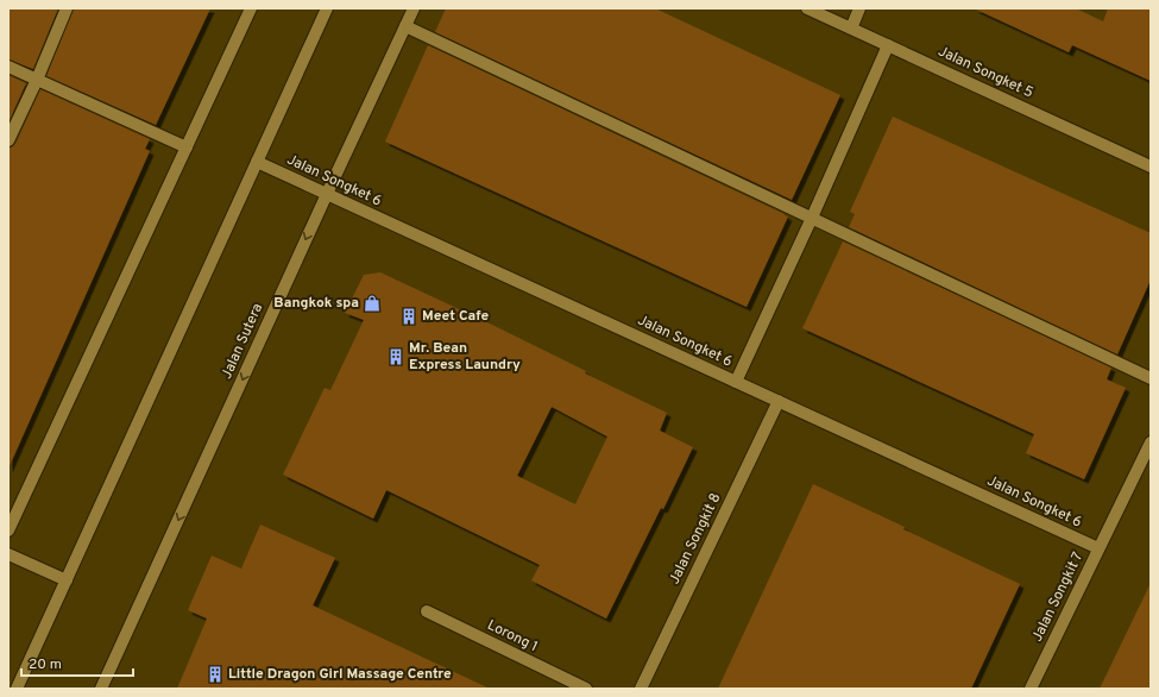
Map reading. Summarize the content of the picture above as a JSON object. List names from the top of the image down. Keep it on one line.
{"streets":{"street":["Jalan Songket 5","Jalan Songket 6","Jalan Sutera","Jalan Songkit 8","Jalan Songkit 7","Lorong 1"]},"crossings":[["Jalan Songket 6","Jalan Sutera"],["Jalan Songket 6","Jalan Songkit 8"],["Jalan Songket 6","Jalan Songkit 7"]],"places":{"shop":["Bangkok spa"],"building":["Meet Cafe","Mr. Bean Express Laundry","Little Dragon Girl Massage Centre"]},"scale_bar":"20 m"}
